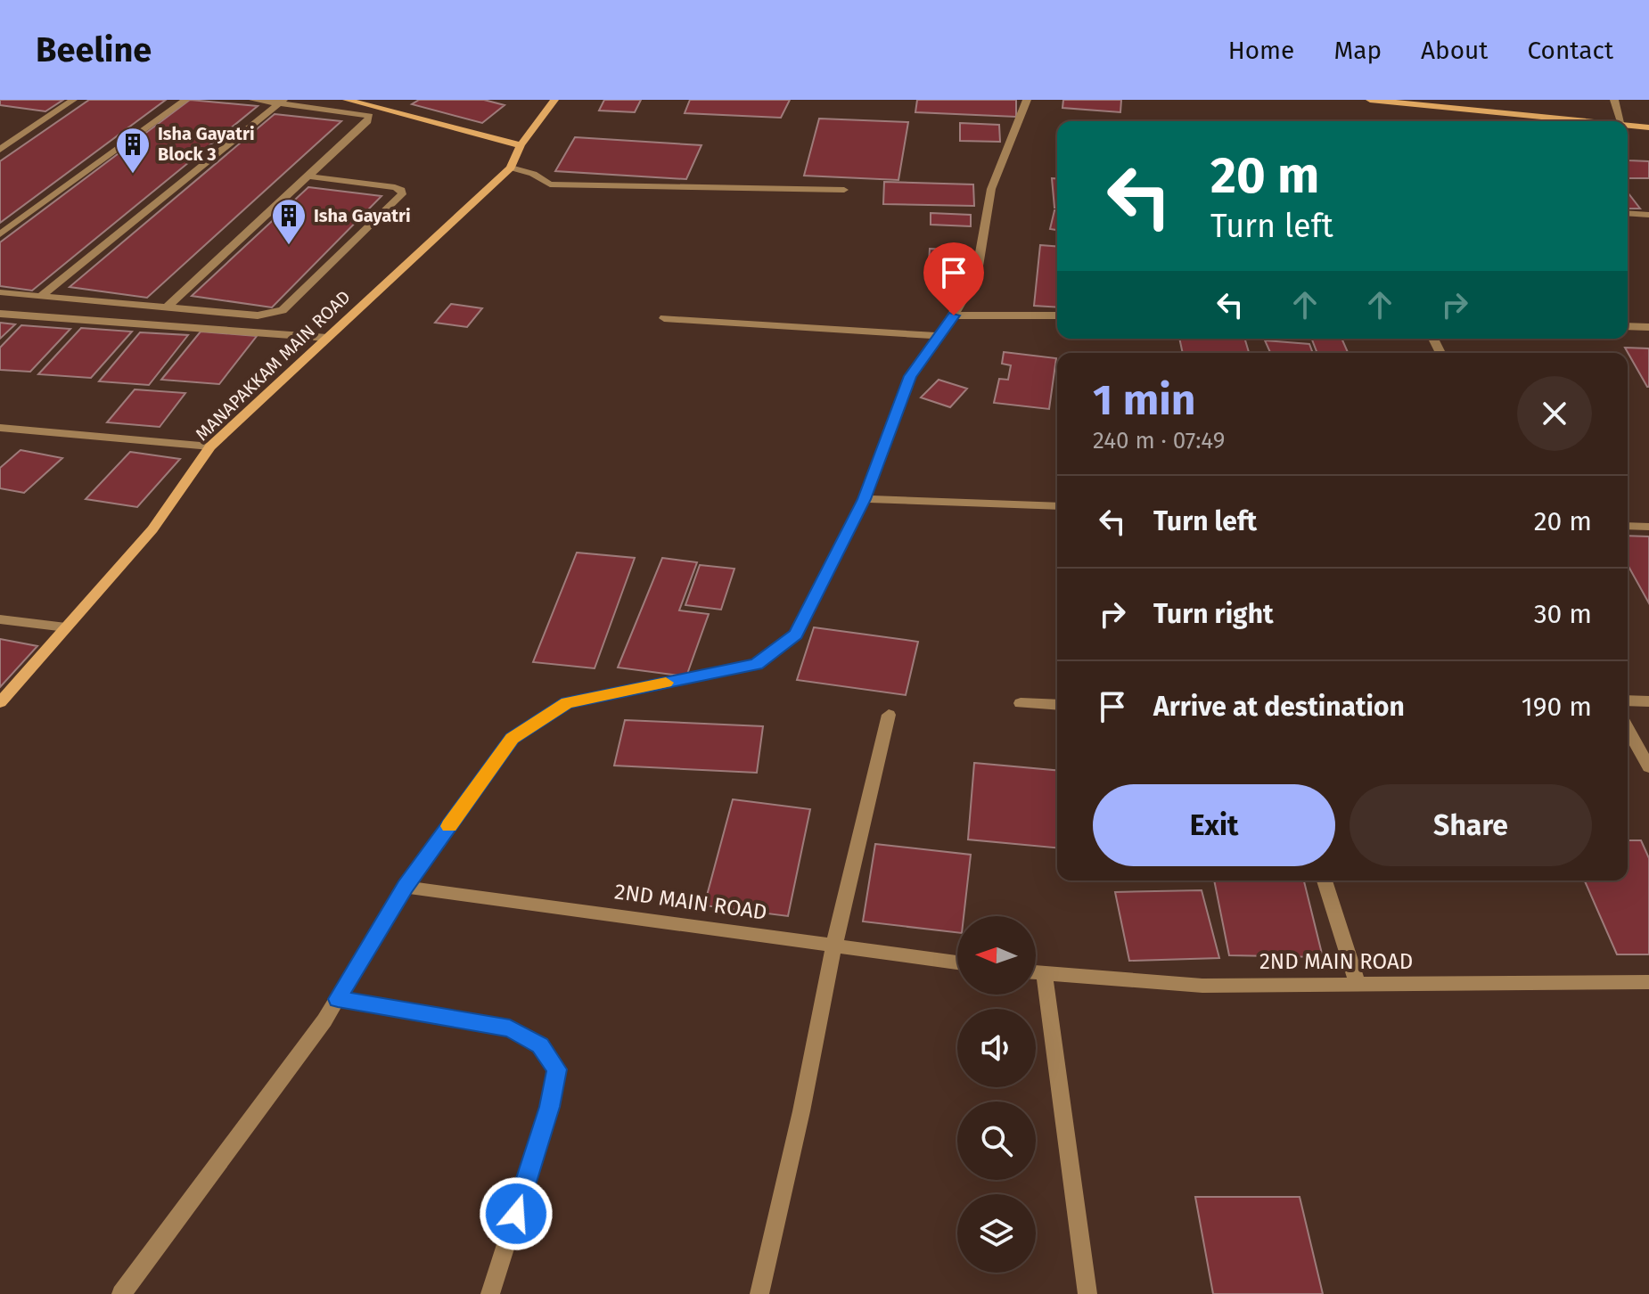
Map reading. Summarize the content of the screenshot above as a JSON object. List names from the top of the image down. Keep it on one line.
{"streets":{"main road":["MANAPAKKAM MAIN ROAD"],"street":["2ND MAIN ROAD"]},"places":{"building":["Isha Gayatri Block 3","Isha Gayatri"]},"north":"left","page":{"header":"Beeline","nav":["Home","Map","About","Contact"],"turn":["20 m","Turn left"],"heading":["1 min","240 m · 07:49"],"list":[{"name":"Turn left","value":"20 m"},{"name":"Turn right","value":"30 m"},{"name":"Arrive at destination","value":"190 m"}],"buttons":["Exit","Share"]}}
